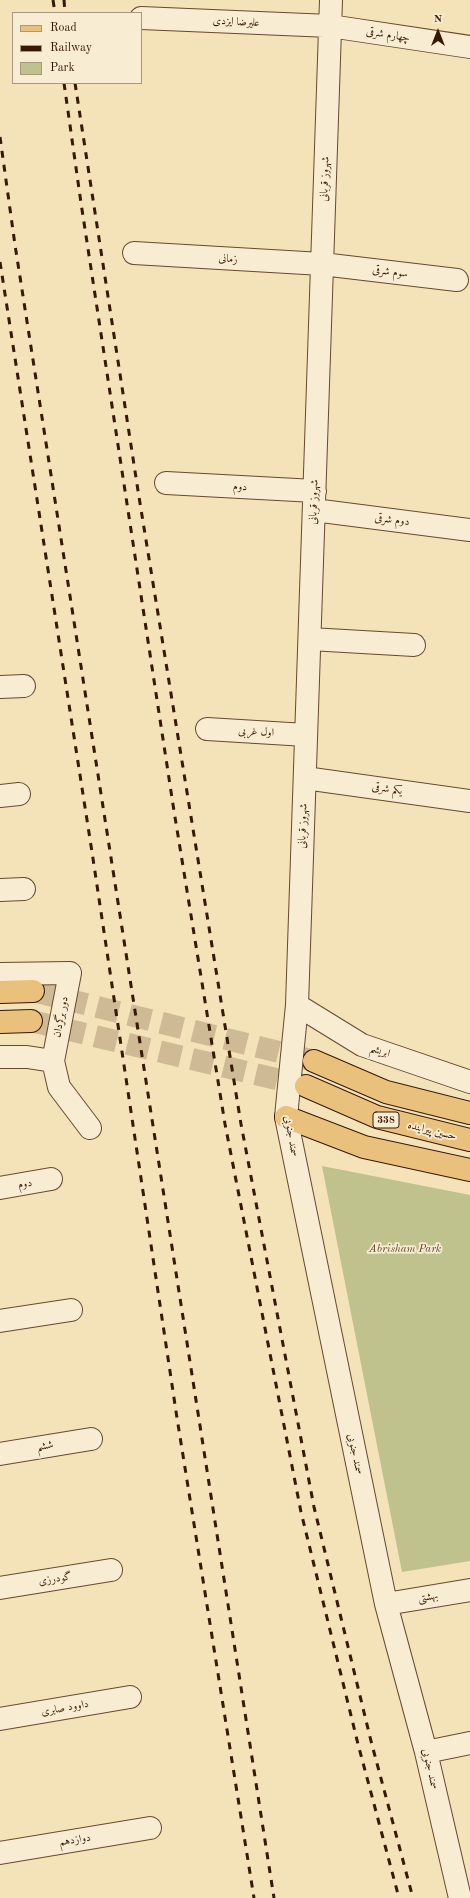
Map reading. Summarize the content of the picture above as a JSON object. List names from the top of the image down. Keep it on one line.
{"streets":{"main road":["338","حسین پیراینده"],"street":["علیرضا ایزدی","چهارم شرقی","شهروز قربانی","زمانی","سوم شرقی","دوم","دوم شرقی","اول غربی","یکم شرقی","دور برگردان","ابریشم","سمند جنوبی","ششم","گودرزی","بهشتی","داوود صابری","دوازدهم"]},"crossings":[["علیرضا ایزدی","چهارم شرقی"],["علیرضا ایزدی","شهروز قربانی"],["چهارم شرقی","شهروز قربانی"],["شهروز قربانی","زمانی"],["شهروز قربانی","سوم شرقی"],["شهروز قربانی","دوم"],["شهروز قربانی","دوم شرقی"],["شهروز قربانی","اول غربی"],["شهروز قربانی","یکم شرقی"],["شهروز قربانی","ابریشم"],["شهروز قربانی","سمند جنوبی"],["زمانی","سوم شرقی"],["دوم","دوم شرقی"],["ابریشم","سمند جنوبی"],["سمند جنوبی","بهشتی"]],"parks":["Abrisham Park"],"legend":["Road","Railway","Park"],"north":"top"}
